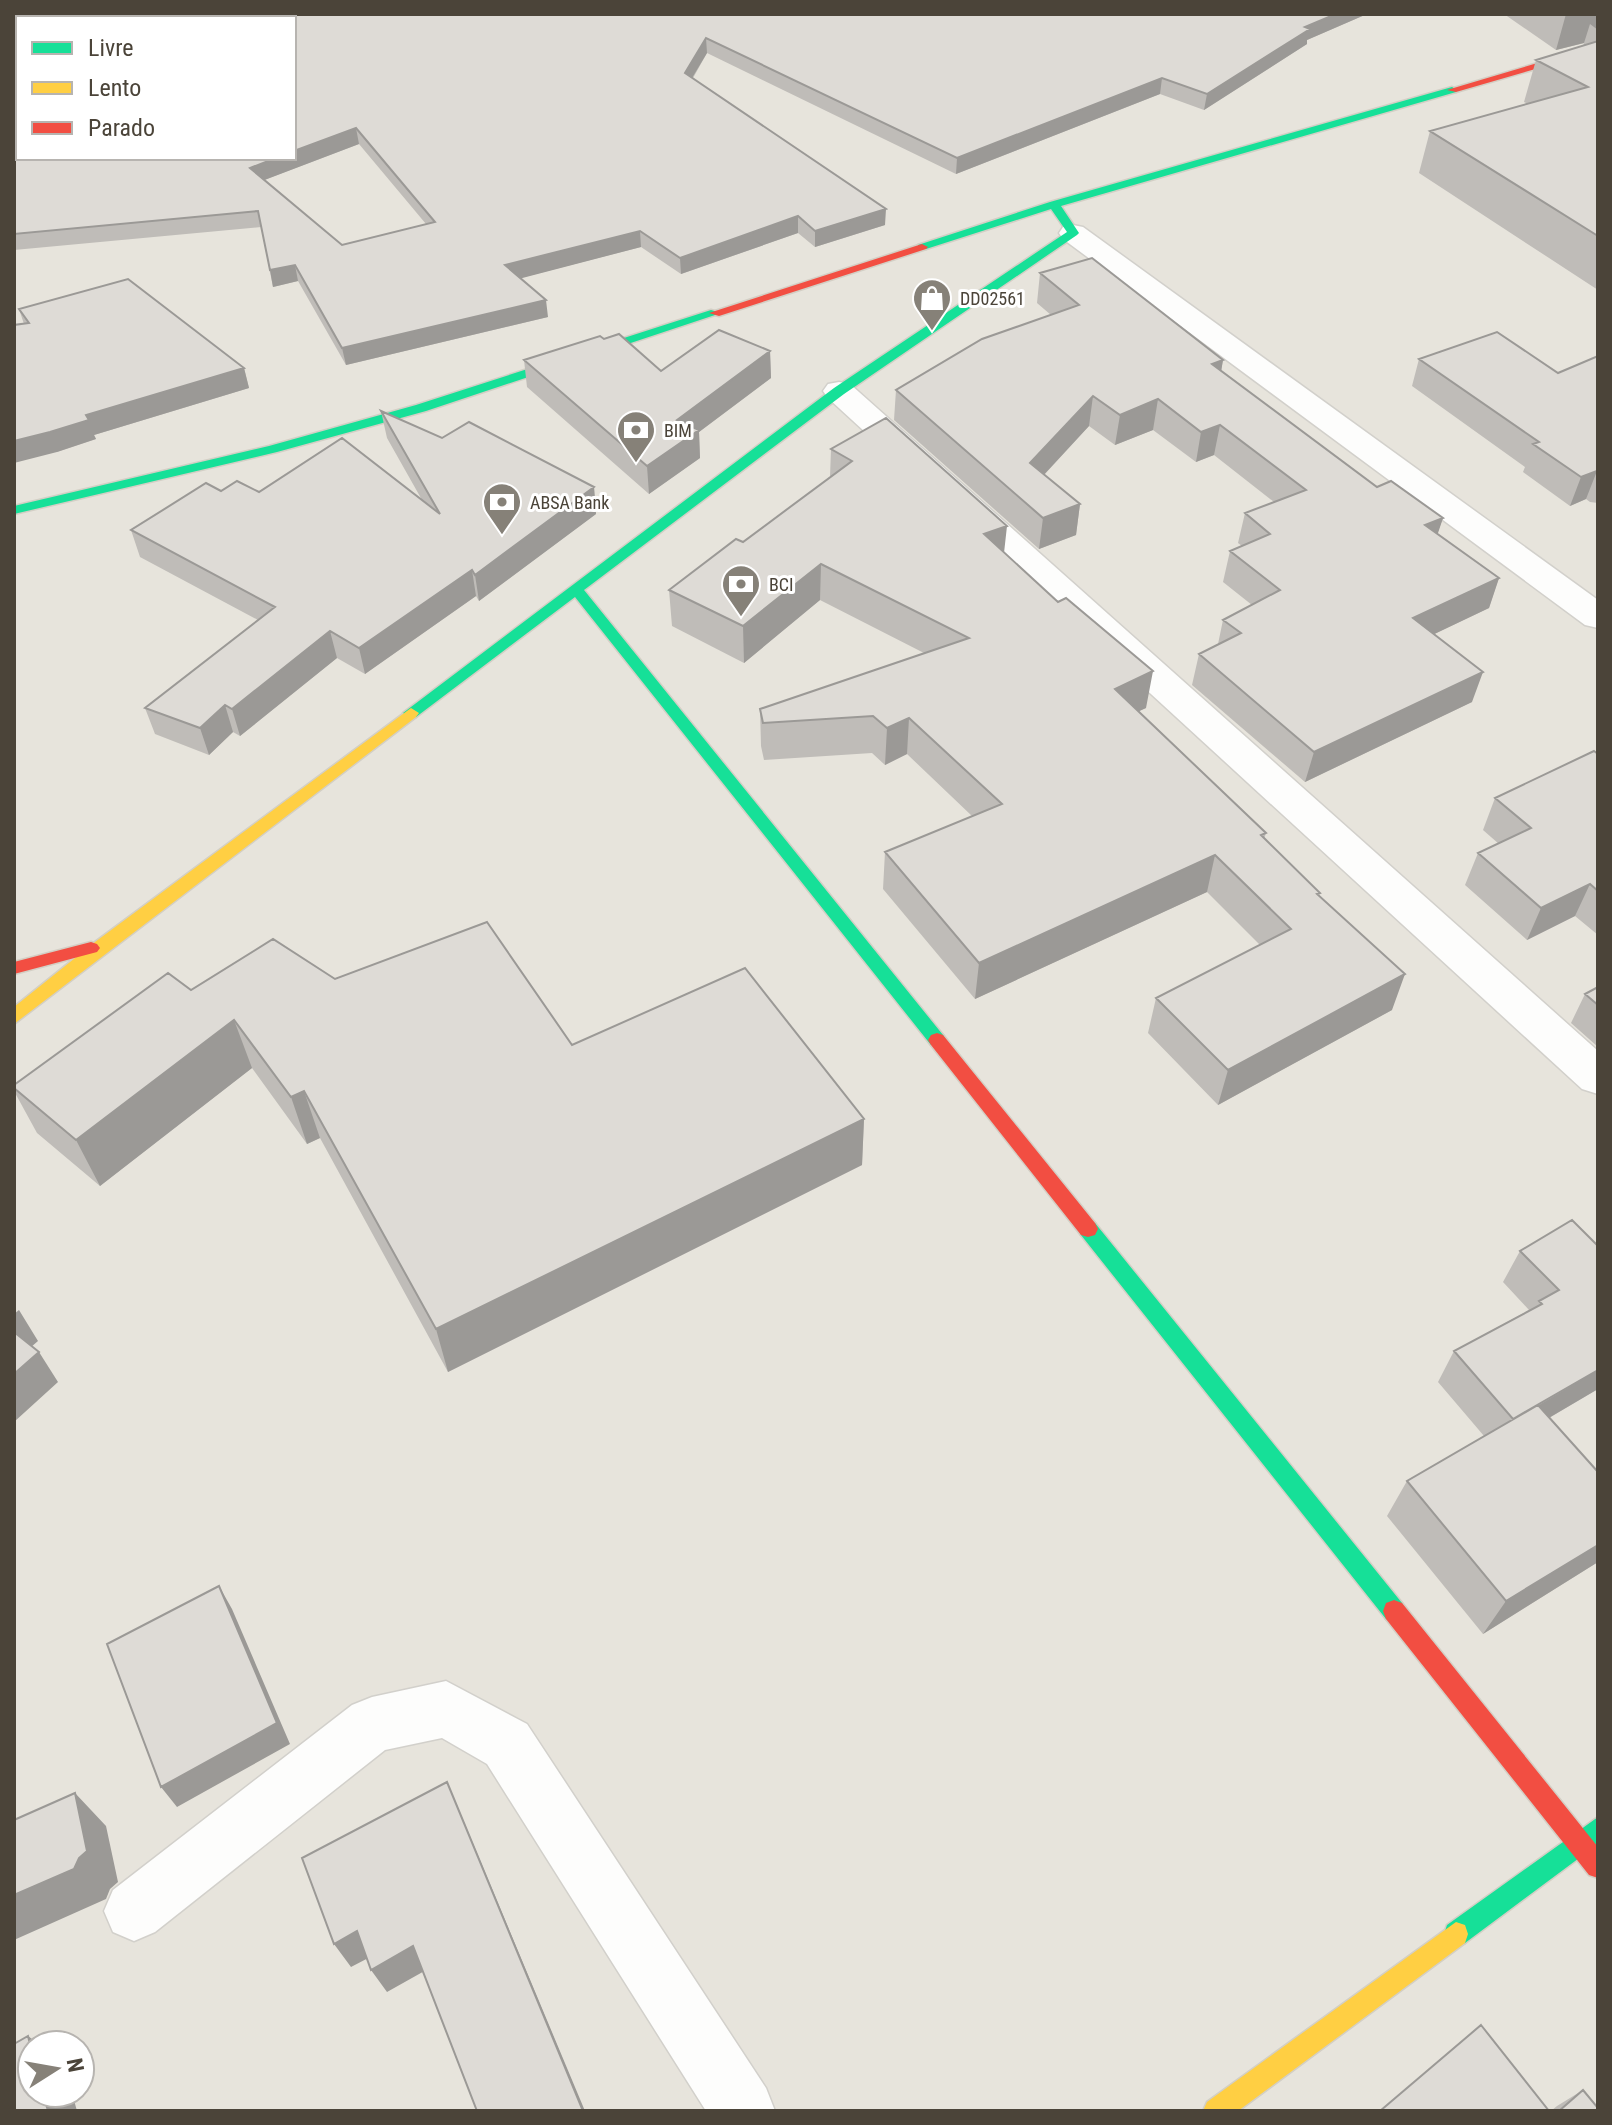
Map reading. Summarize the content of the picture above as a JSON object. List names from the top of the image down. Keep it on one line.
{"places":{"shop":["DD02561"],"bank":["BIM","ABSA Bank","BCI"]},"legend":["Livre","Lento","Parado"],"north":"right"}
